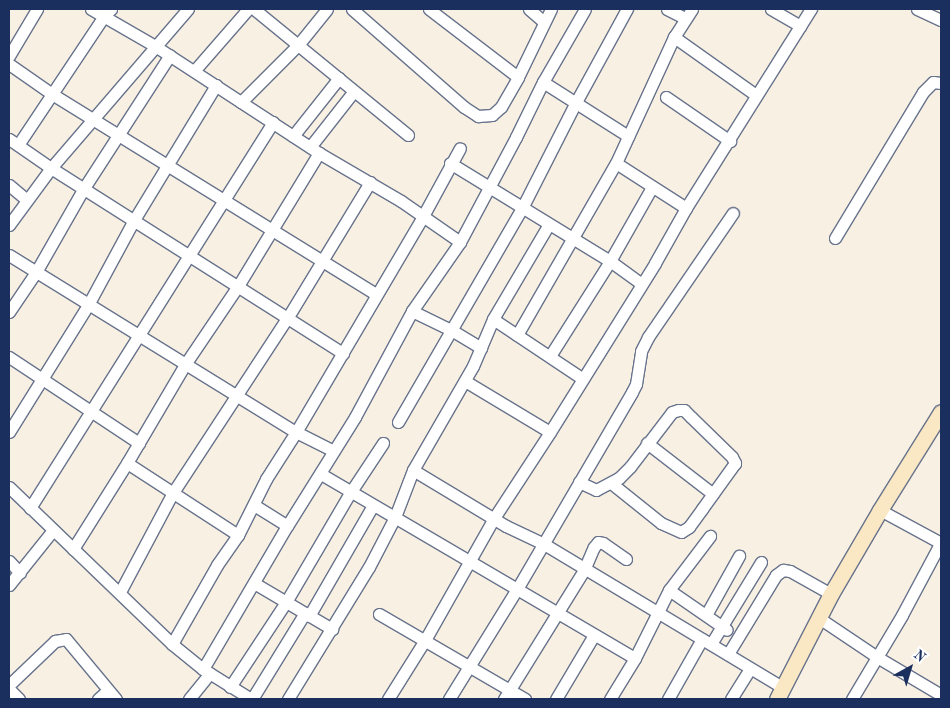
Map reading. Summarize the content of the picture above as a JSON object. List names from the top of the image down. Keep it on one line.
{"north":"top right"}
